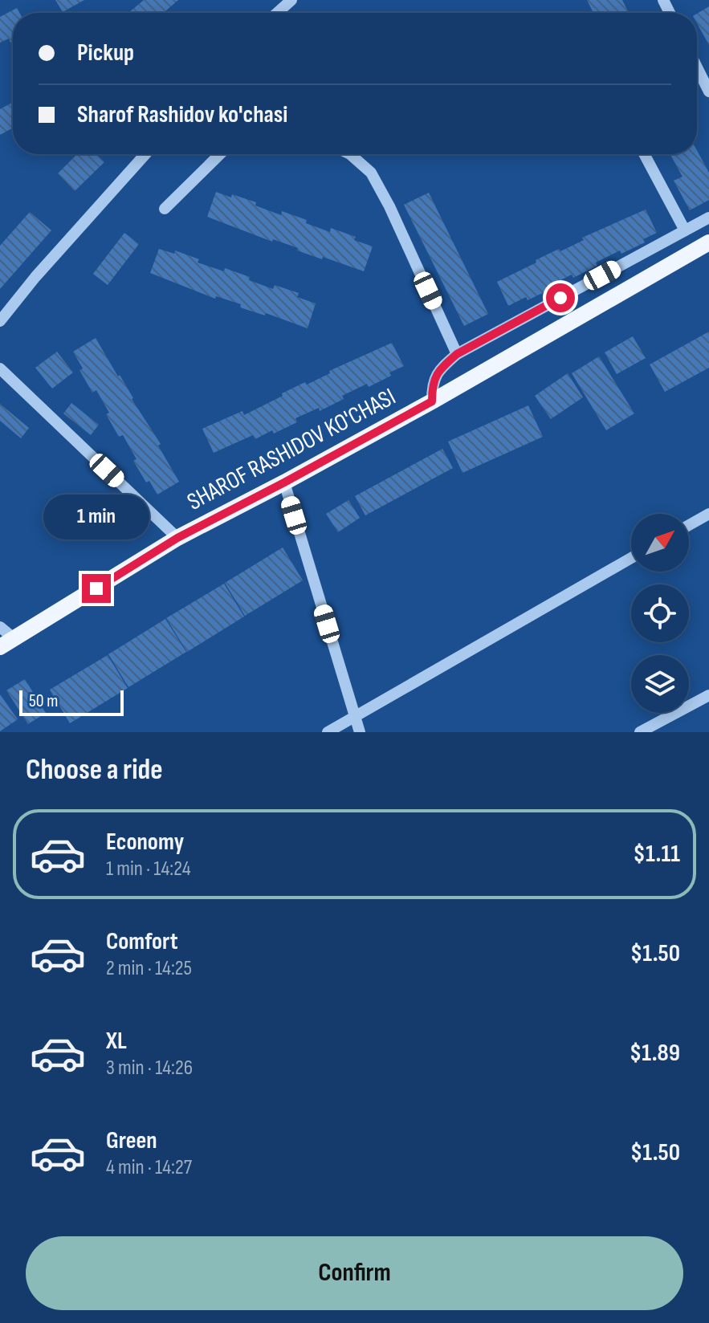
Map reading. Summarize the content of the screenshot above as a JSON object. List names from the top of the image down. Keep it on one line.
{"streets":{"main road":["SHAROF RASHIDOV KO'CHASI"]},"scale_bar":"50 m","north":"top right","page":{"banner":["Pickup","Sharof Rashidov ko'chasi"],"bubble":"1 min","scale":"50 m","heading":"Choose a ride","list":[{"name":"Economy","note":"1 min · 14:24","value":"$1.11"},{"name":"Comfort","note":"2 min · 14:25","value":"$1.50"},{"name":"XL","note":"3 min · 14:26","value":"$1.89"},{"name":"Green","note":"4 min · 14:27","value":"$1.50"}],"buttons":"Confirm"}}
